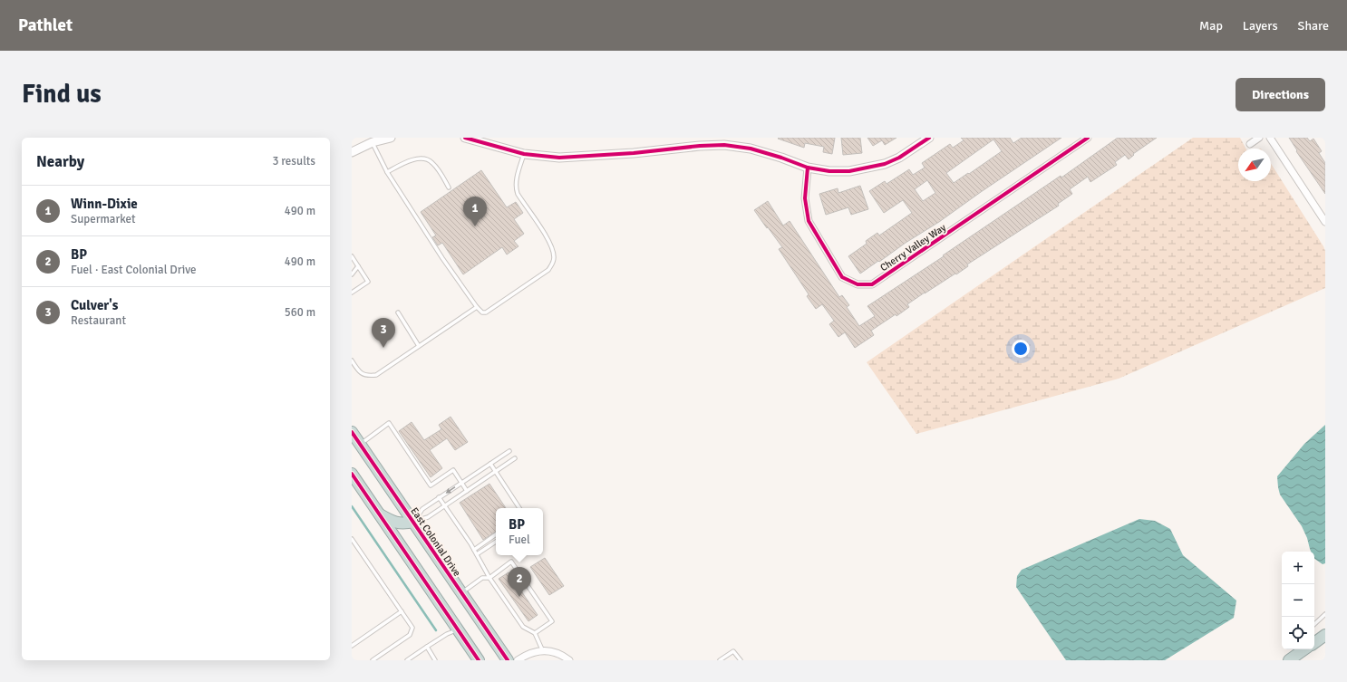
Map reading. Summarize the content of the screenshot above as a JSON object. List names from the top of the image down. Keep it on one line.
{"streets":{"highway":["East Colonial Drive"],"street":["Cherry Valley Way"]},"north":"bottom left","page":{"header":"Pathlet","nav":["Map","Layers","Share"],"buttons":"Directions","title":"Find us","heading":["Nearby","3 results"],"list":[{"mark":"1","name":"Winn-Dixie","note":"Supermarket","value":"490 m"},{"mark":"2","name":"BP","note":"Fuel · East Colonial Drive","value":"490 m"},{"mark":"3","name":"Culver's","note":"Restaurant","value":"560 m"}],"pins":["1","3","2"],"popup":["BP","Fuel"],"map_buttons":["+","−"]}}
